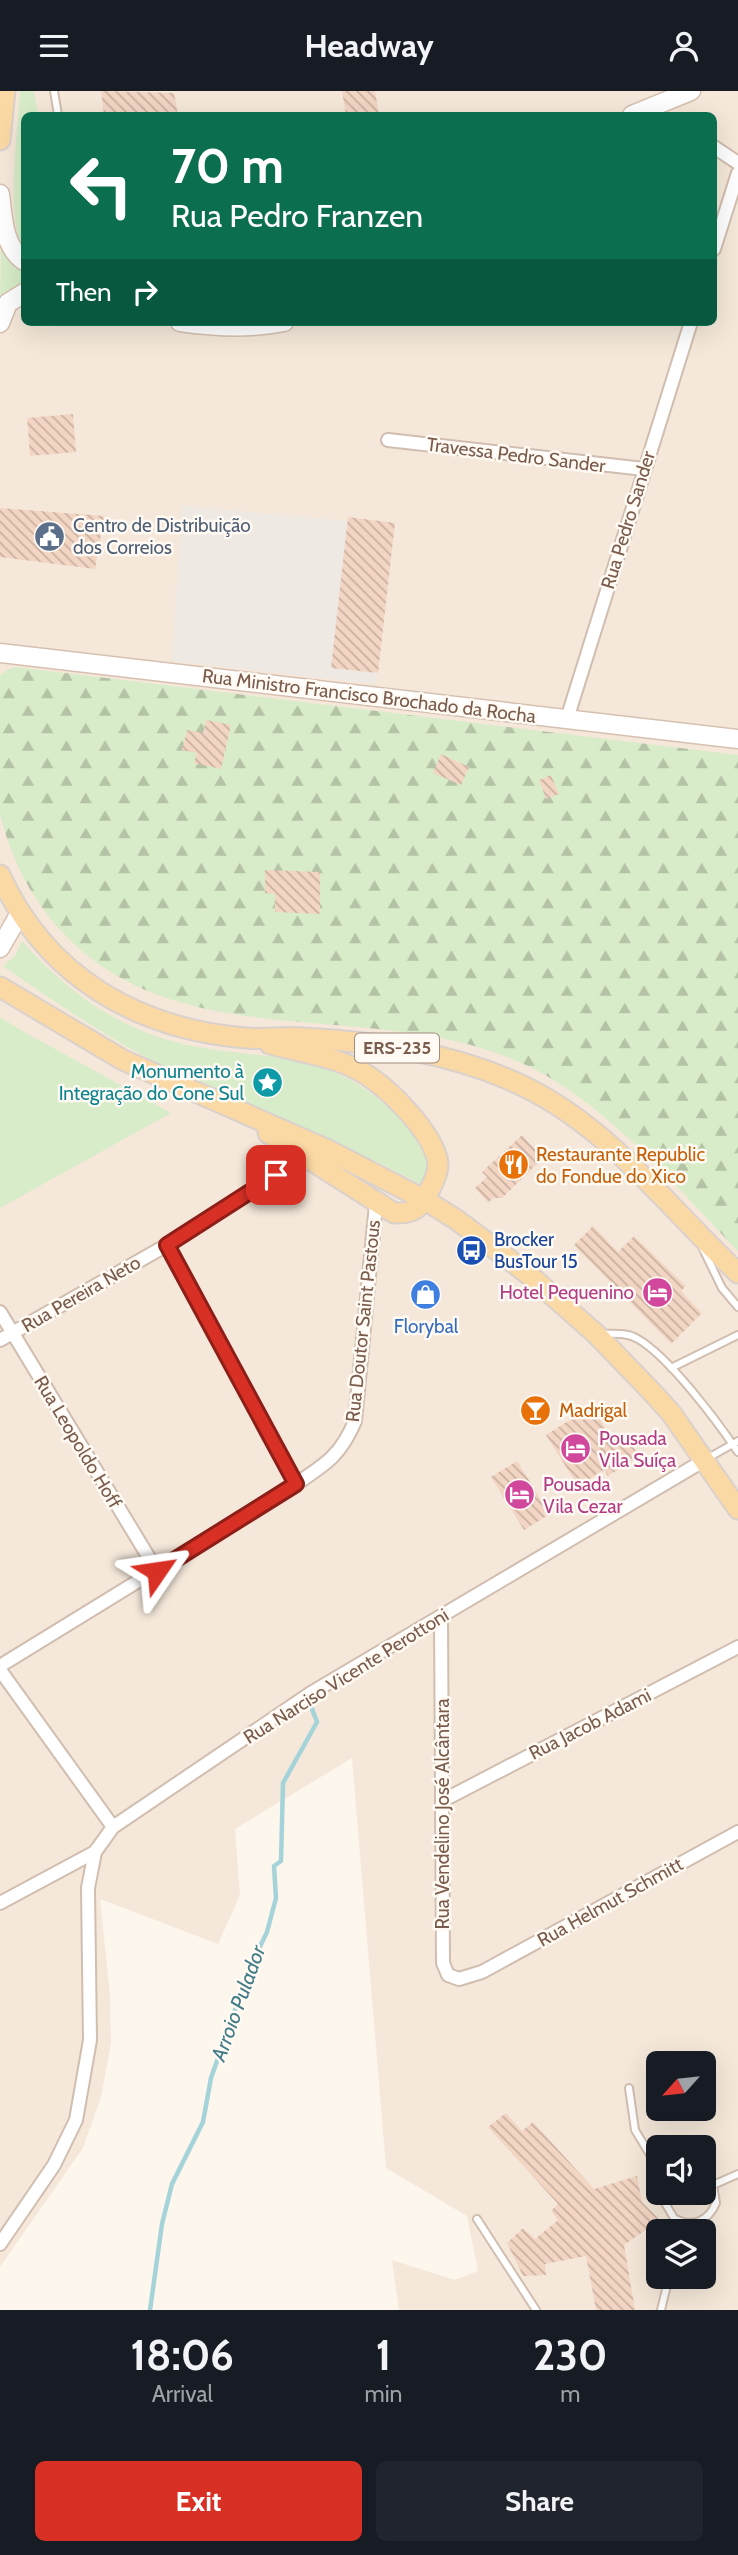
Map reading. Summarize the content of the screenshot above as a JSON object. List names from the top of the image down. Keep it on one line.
{"streets":{"main road":["ERS-235"],"street":["Travessa Pedro Sander","Rua Pedro Sander","Rua Ministro Francisco Brochado da Rocha","Rua Pereira Neto","Rua Doutor Saint Pastous","Rua Leopoldo Hoff","Rua Narciso Vicente Perottoni","Rua Jacob Adami","Rua Vendelino José Alcântara","Rua Helmut Schmitt"]},"crossings":[["Travessa Pedro Sander","Rua Pedro Sander"],["Rua Pedro Sander","Rua Ministro Francisco Brochado da Rocha"],["Rua Pereira Neto","Rua Leopoldo Hoff"],["Rua Doutor Saint Pastous","Rua Leopoldo Hoff"],["Rua Narciso Vicente Perottoni","Rua Vendelino José Alcântara"],["Rua Jacob Adami","Rua Vendelino José Alcântara"],["Rua Vendelino José Alcântara","Rua Helmut Schmitt"]],"water":["Arroio Pulador"],"places":{"public building":["Centro de Distribuição dos Correios"],"place":["Monumento à Integração do Cone Sul"],"restaurant":["Restaurante Republic do Fondue do Xico"],"bus stop":["Brocker BusTour 15"],"hotel":["Hotel Pequenino","Pousada Vila Suíça","Pousada Vila Cezar"],"shop":["Florybal"],"bar":["Madrigal"]},"north":"bottom left","page":{"header":"Headway","turn":["70 m","Rua Pedro Franzen"],"then":"Then","eta":["18:06","Arrival","1","min","230","m"],"buttons":["Exit","Share"]}}
